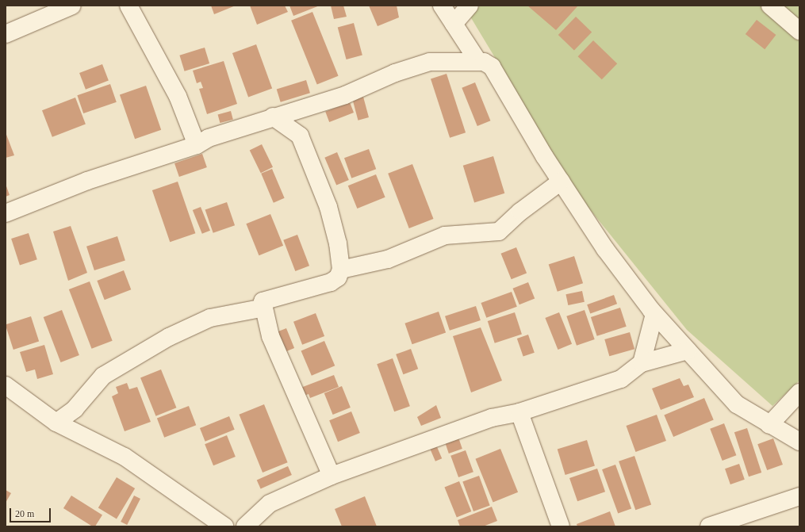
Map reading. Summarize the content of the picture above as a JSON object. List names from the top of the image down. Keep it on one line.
{"scale_bar":"20 m"}
